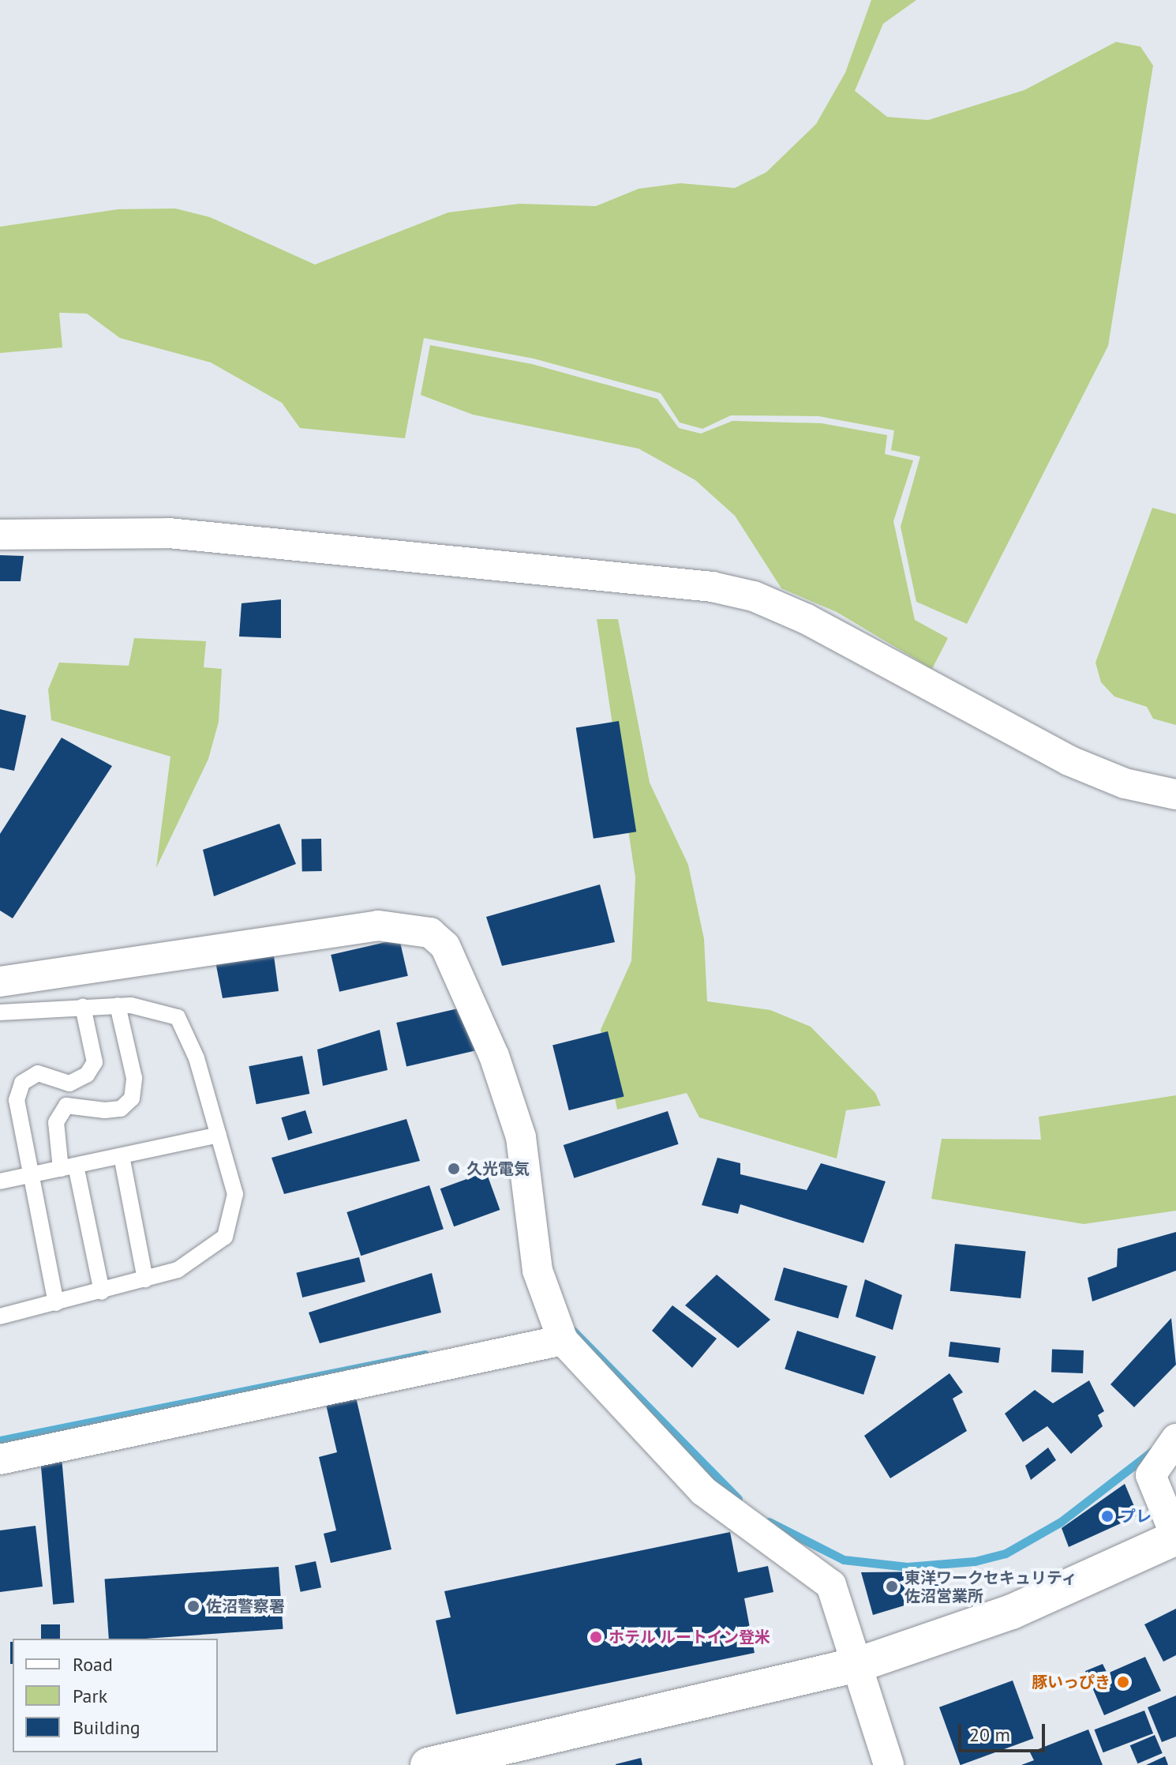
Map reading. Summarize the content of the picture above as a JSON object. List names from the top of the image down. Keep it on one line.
{"places":["久光電気","プレ","東洋ワークセキュリティ 佐沼営業所","佐沼警察署","ホテル ルートイン登米","豚いっぴき"],"legend":["Road","Park","Building"],"scale_bar":"20 m"}
